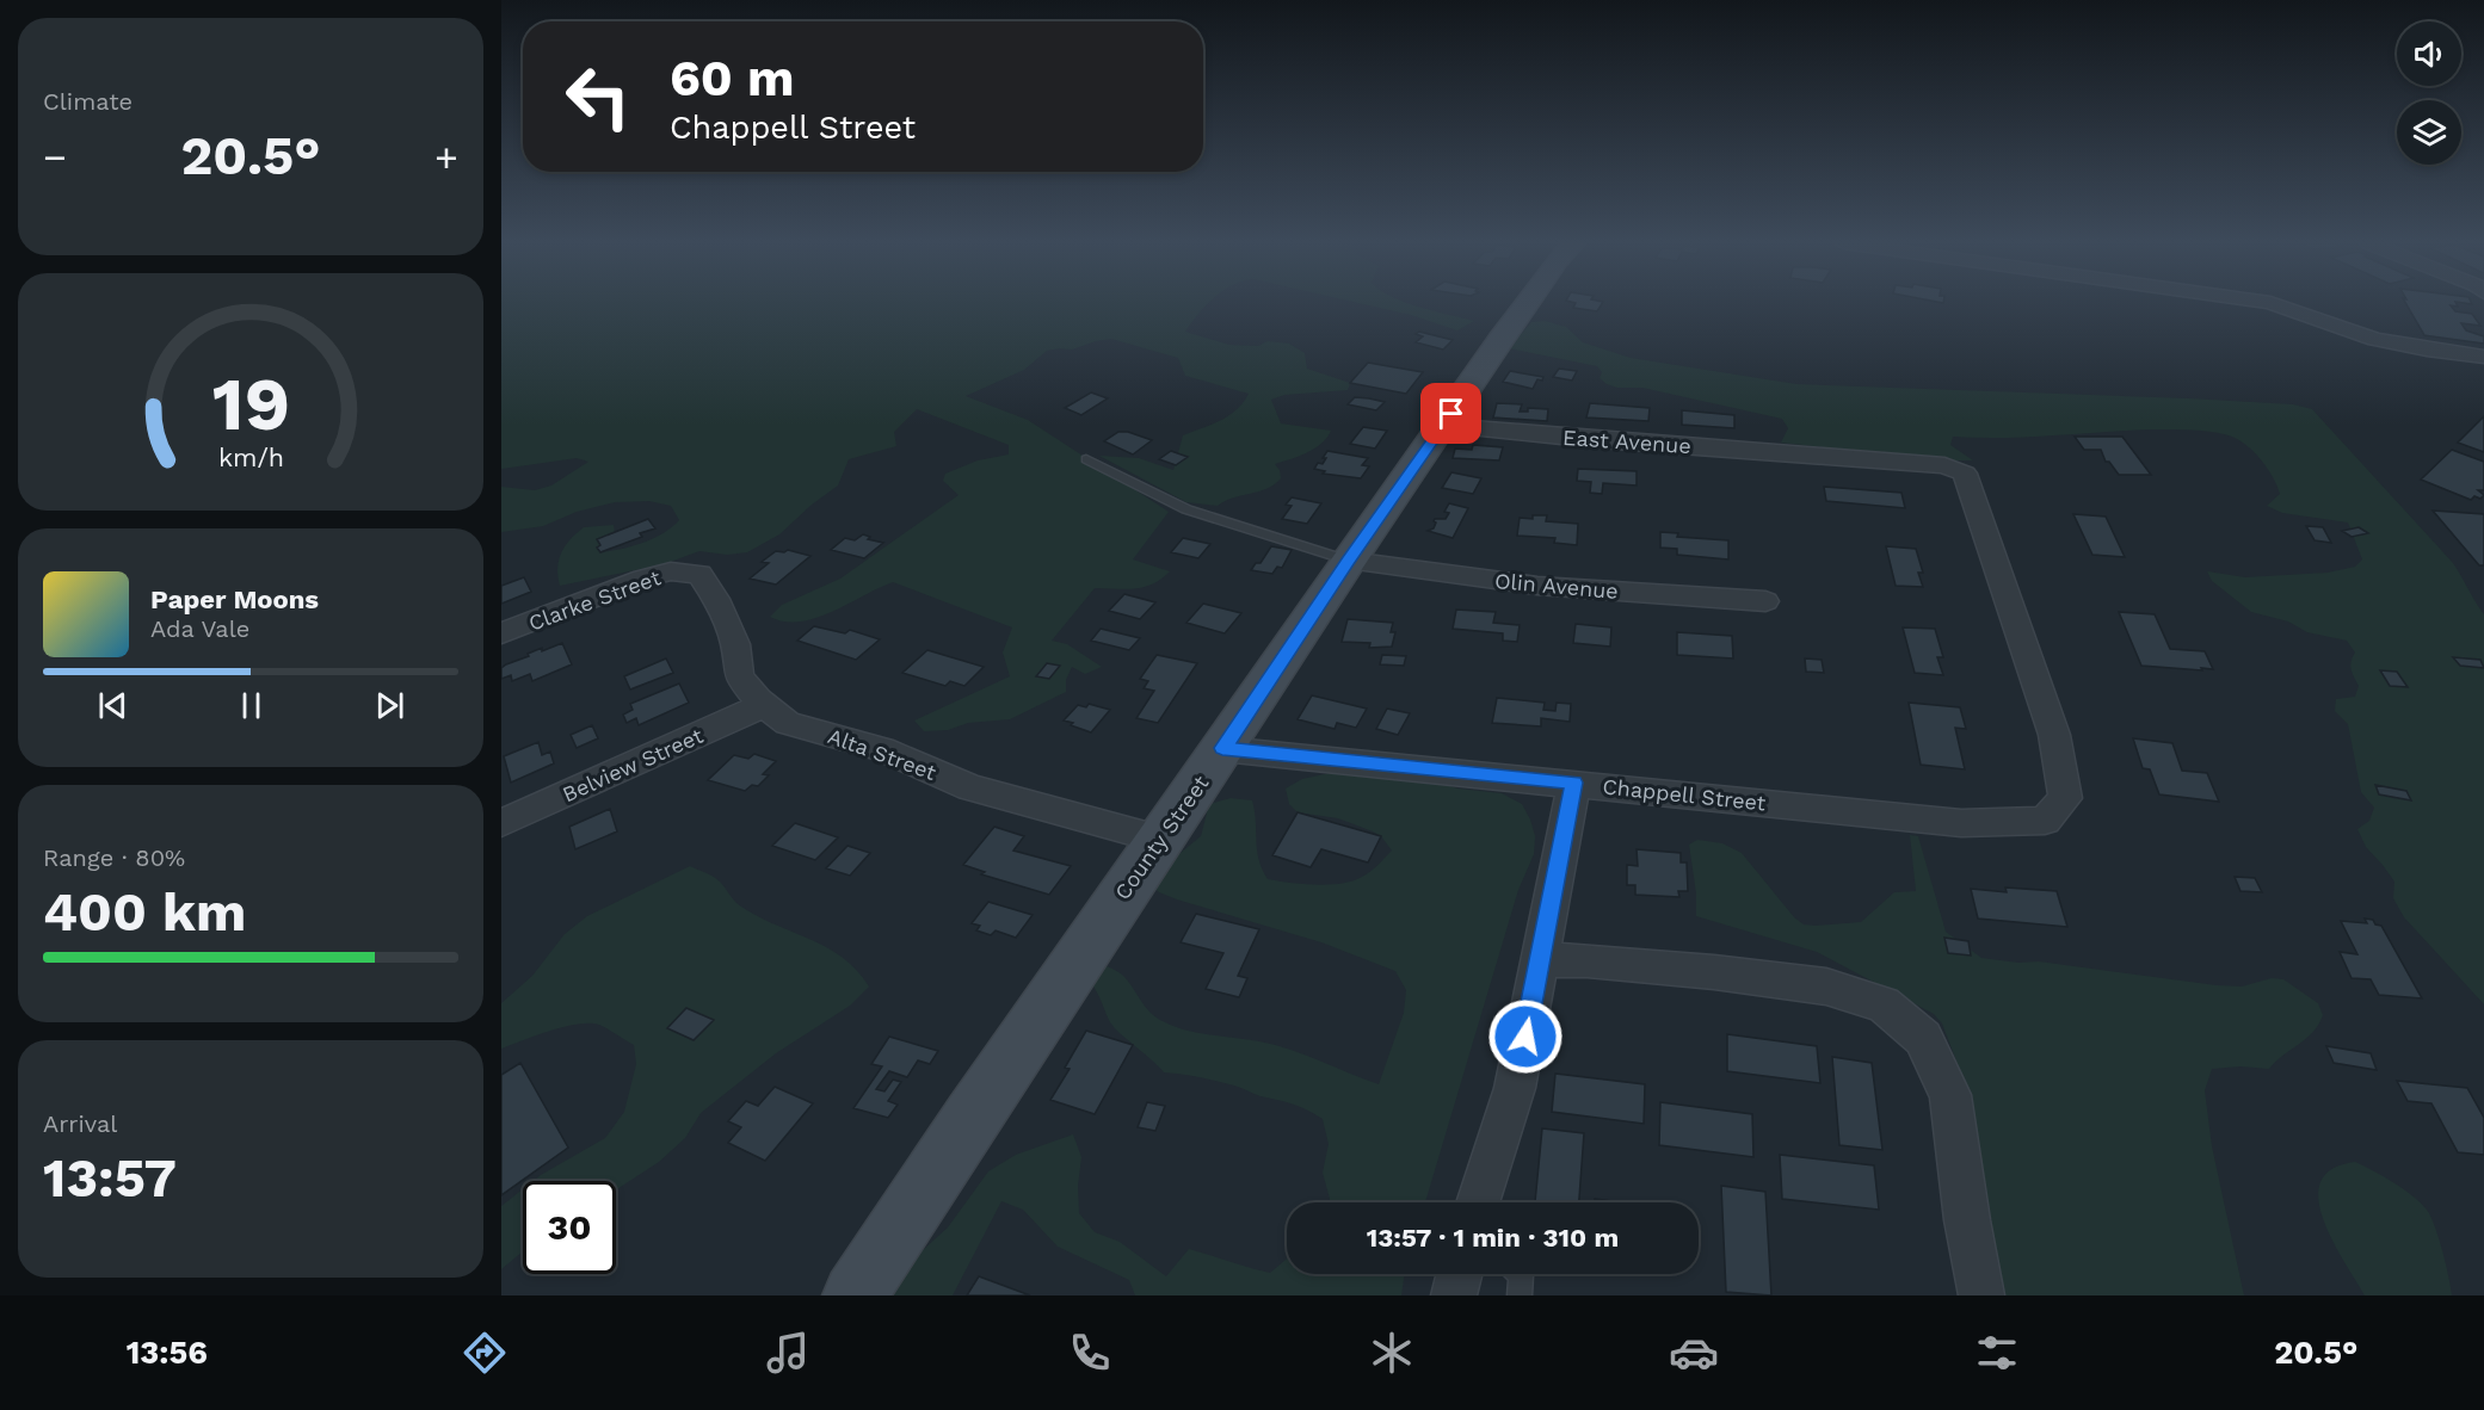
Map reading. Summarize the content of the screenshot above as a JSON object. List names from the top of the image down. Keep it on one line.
{"streets":{"street":["East Avenue","Olin Avenue","Clarke Street","Alta Street","Belview Street","Chappell Street","County Street"]},"crossings":[["East Avenue","Chappell Street"],["East Avenue","County Street"],["Olin Avenue","County Street"],["Clarke Street","Alta Street"],["Alta Street","Belview Street"],["Alta Street","County Street"],["Chappell Street","County Street"]],"page":{"tile":["Climate",["Range · 80%","400 km"],["Arrival","13:57"]],"turn":["60 m","Chappell Street"],"heat":["−","20.5°","+"],"song":["Paper Moons","Ada Vale"],"limit":"30","trip":"13:57 · 1 min · 310 m","tabs":["13:56","20.5°"],"gauge":["19","km/h"]}}
